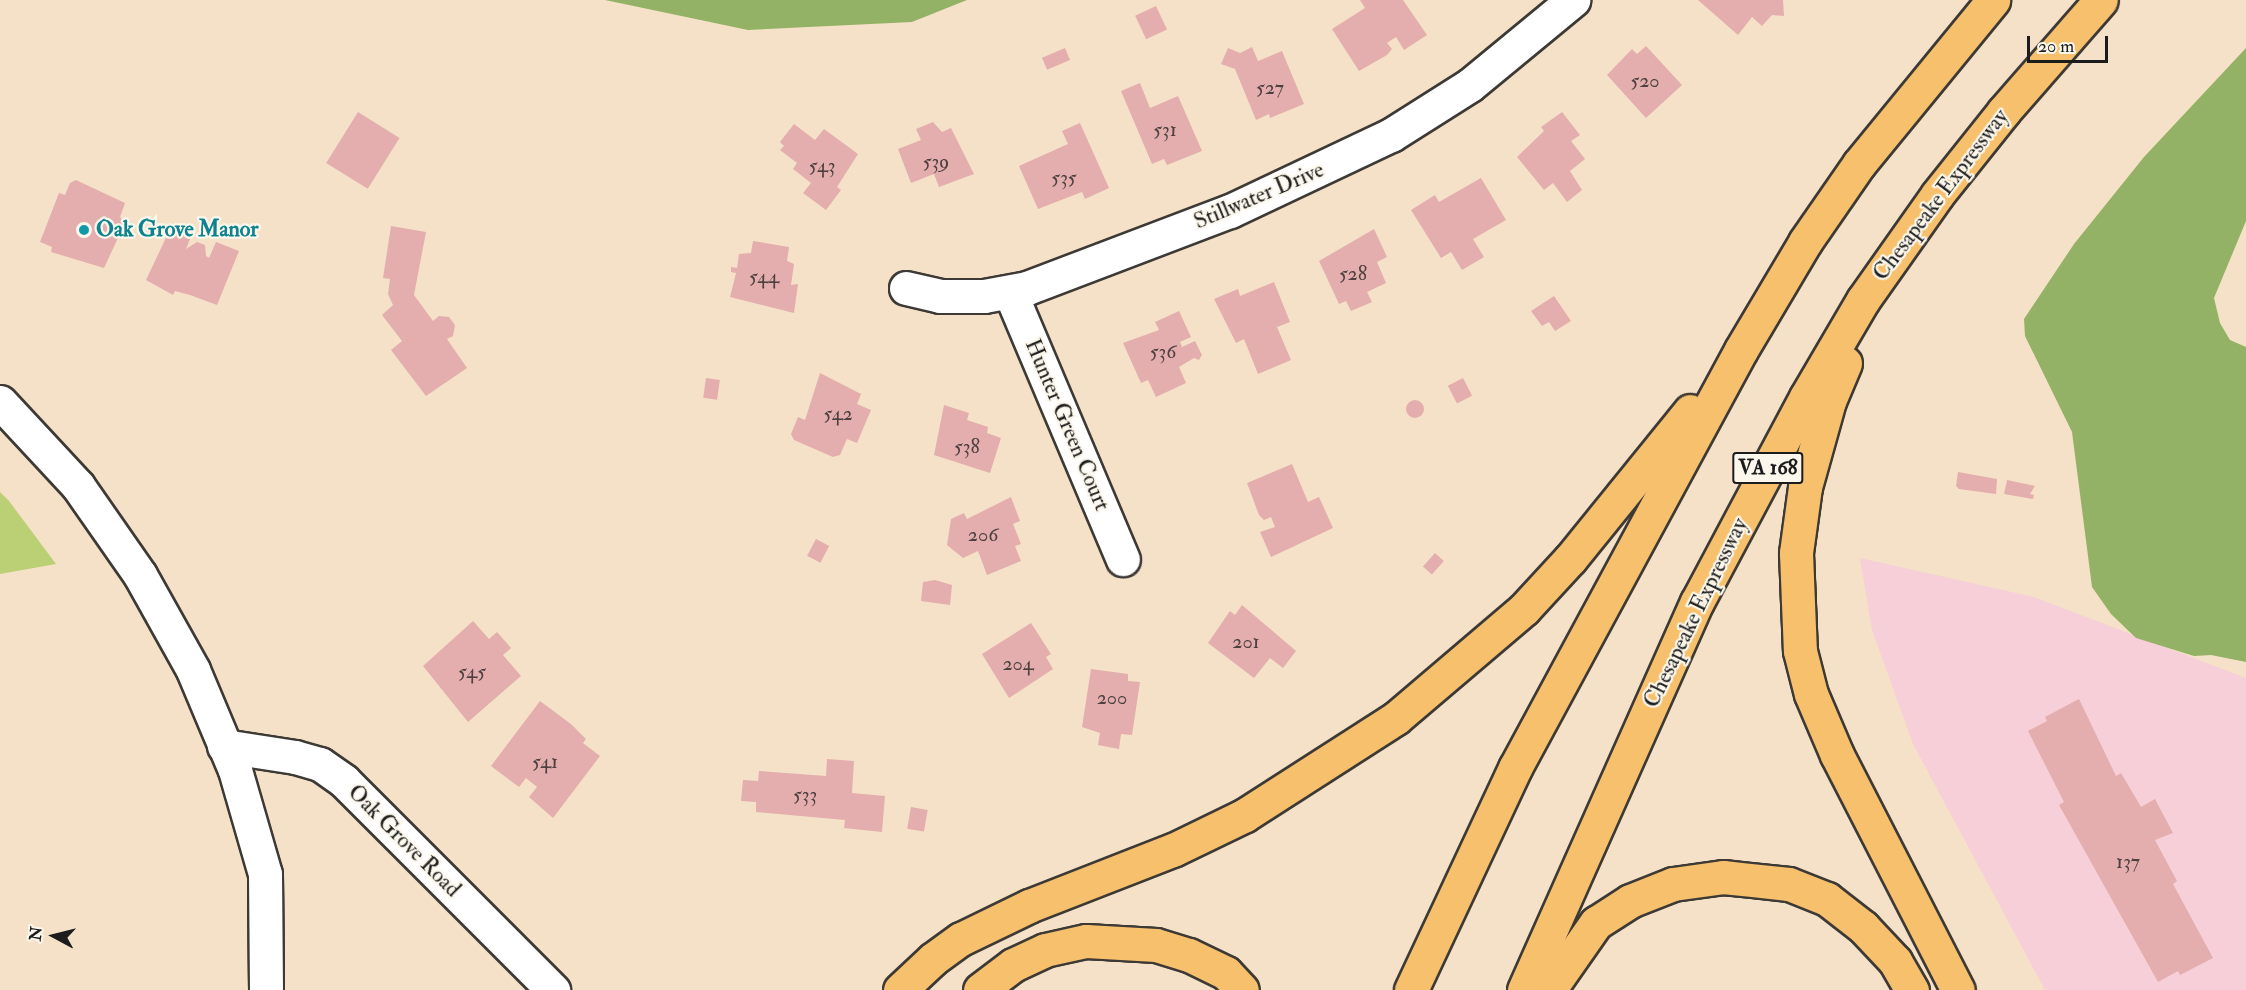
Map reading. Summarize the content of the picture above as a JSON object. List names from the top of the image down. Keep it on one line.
{"streets":{"highway":["Chesapeake Expressway","VA 168"],"street":["Stillwater Drive","Hunter Green Court","Oak Grove Road"]},"crossings":[["Stillwater Drive","Hunter Green Court"]],"places":["Oak Grove Manor"],"house_numbers":["520","527","531","539","543","535","528","544","536","542","538","206","201","204","545","200","541","533","137"],"scale_bar":"20 m","north":"left"}
